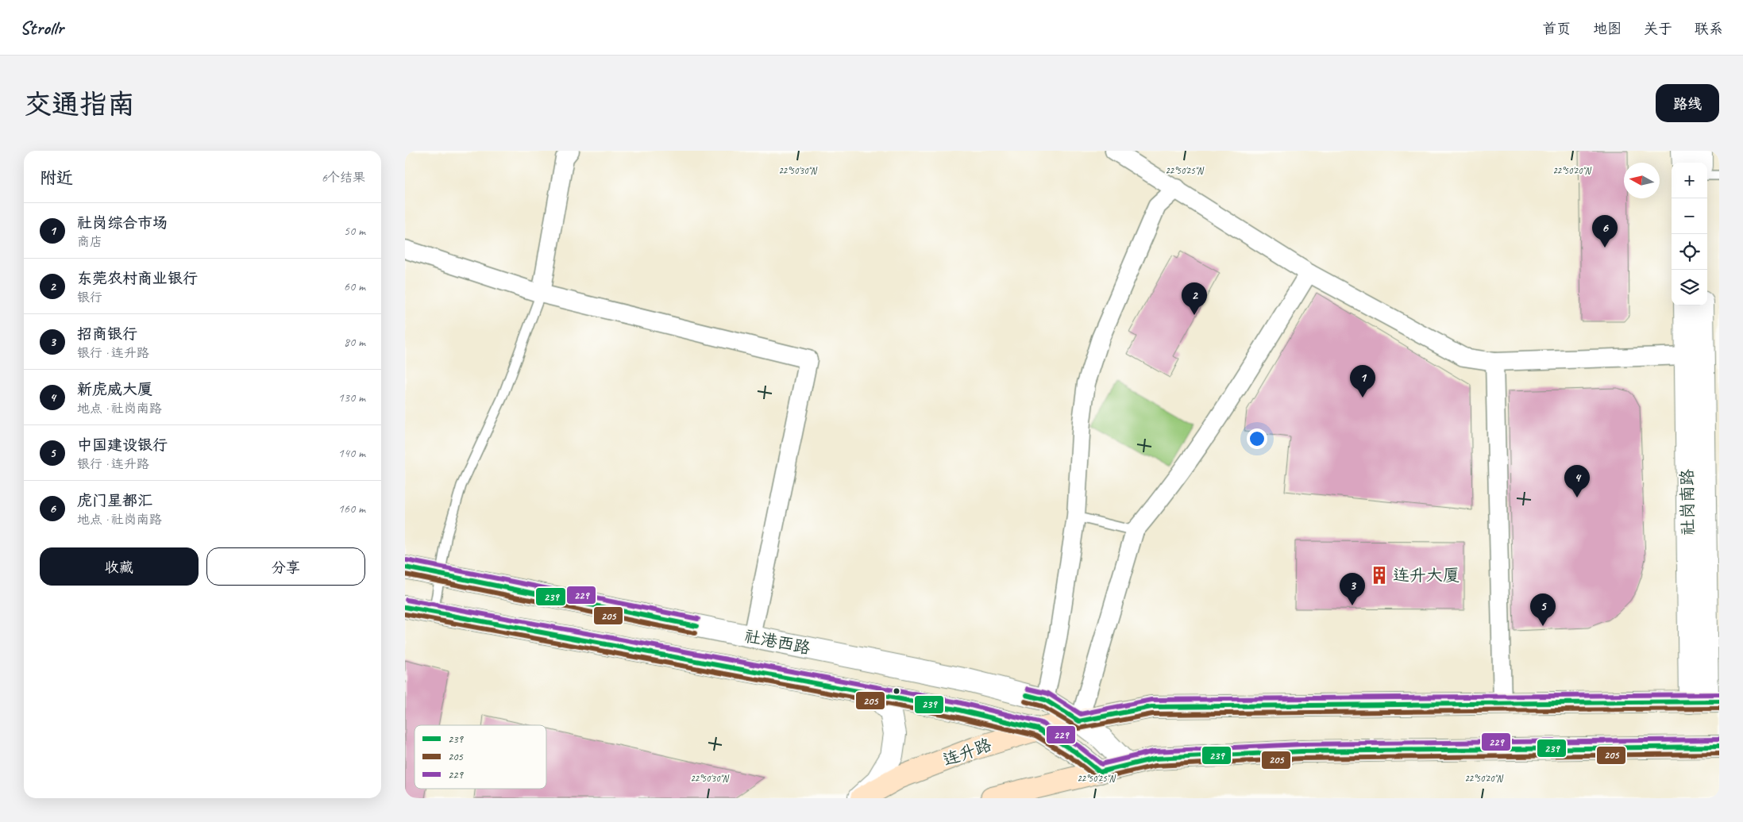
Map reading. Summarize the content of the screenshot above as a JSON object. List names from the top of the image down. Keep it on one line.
{"streets":{"main road":["连升路"],"street":["社岗南路","社港西路"]},"crossings":[["社岗南路","连升路"],["社港西路","连升路"]],"places":{"building":["连升大厦"]},"lines":["transit line 229","transit line 239","transit line 205"],"legend":["239","205","229"],"north":"left","page":{"header":"Strollr","nav":["首页","地图","关于","联系"],"buttons":["路线",["收藏","分享"]],"title":"交通指南","heading":["附近","6个结果"],"map_buttons":["+","−"],"list":[{"mark":"1","name":"社岗综合市场","note":"商店","value":"50 m"},{"mark":"2","name":"东莞农村商业银行","note":"银行","value":"60 m"},{"mark":"3","name":"招商银行","note":"银行 · 连升路","value":"80 m"},{"mark":"4","name":"新虎威大厦","note":"地点 · 社岗南路","value":"130 m"},{"mark":"5","name":"中国建设银行","note":"银行 · 连升路","value":"140 m"},{"mark":"6","name":"虎门星都汇","note":"地点 · 社岗南路","value":"160 m"}],"pins":["6","2","1","4","3","5"]},"coordinates":["22°50'30\"N","22°50'25\"N","22°50'20\"N"]}
